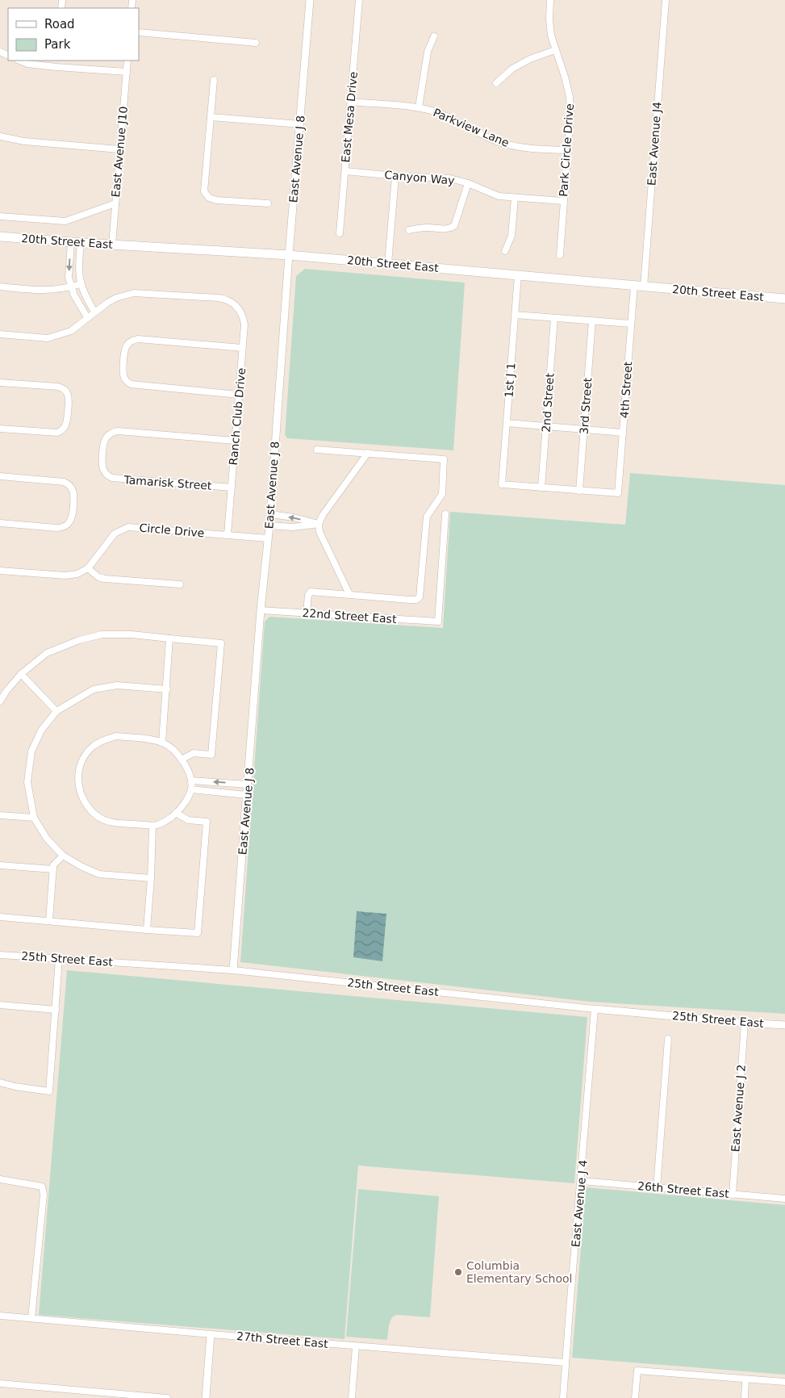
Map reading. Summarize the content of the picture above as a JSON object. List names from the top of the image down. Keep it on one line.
{"streets":{"main road":["20th Street East"],"street":["East Mesa Drive","Parkview Lane","East Avenue J4","Park Circle Drive","East Avenue J10","East Avenue J 8","Canyon Way","1st J 1","4th Street","2nd Street","3rd Street","Ranch Club Drive","Tamarisk Street","Circle Drive","22nd Street East","25th Street East","East Avenue J 2","26th Street East","East Avenue J 4","27th Street East"]},"crossings":[["East Mesa Drive","Parkview Lane"],["East Mesa Drive","Canyon Way"],["Parkview Lane","Park Circle Drive"],["East Avenue J4","20th Street East"],["Park Circle Drive","Canyon Way"],["East Avenue J10","20th Street East"],["East Avenue J 8","20th Street East"],["East Avenue J 8","Circle Drive"],["East Avenue J 8","22nd Street East"],["East Avenue J 8","25th Street East"],["20th Street East","1st J 1"],["20th Street East","4th Street"],["1st J 1","2nd Street"],["4th Street","3rd Street"],["Ranch Club Drive","Tamarisk Street"],["Ranch Club Drive","Circle Drive"],["25th Street East","East Avenue J 2"],["25th Street East","East Avenue J 4"],["East Avenue J 2","26th Street East"],["26th Street East","East Avenue J 4"],["East Avenue J 4","27th Street East"]],"places":["Columbia Elementary School"],"legend":["Road","Park"]}
